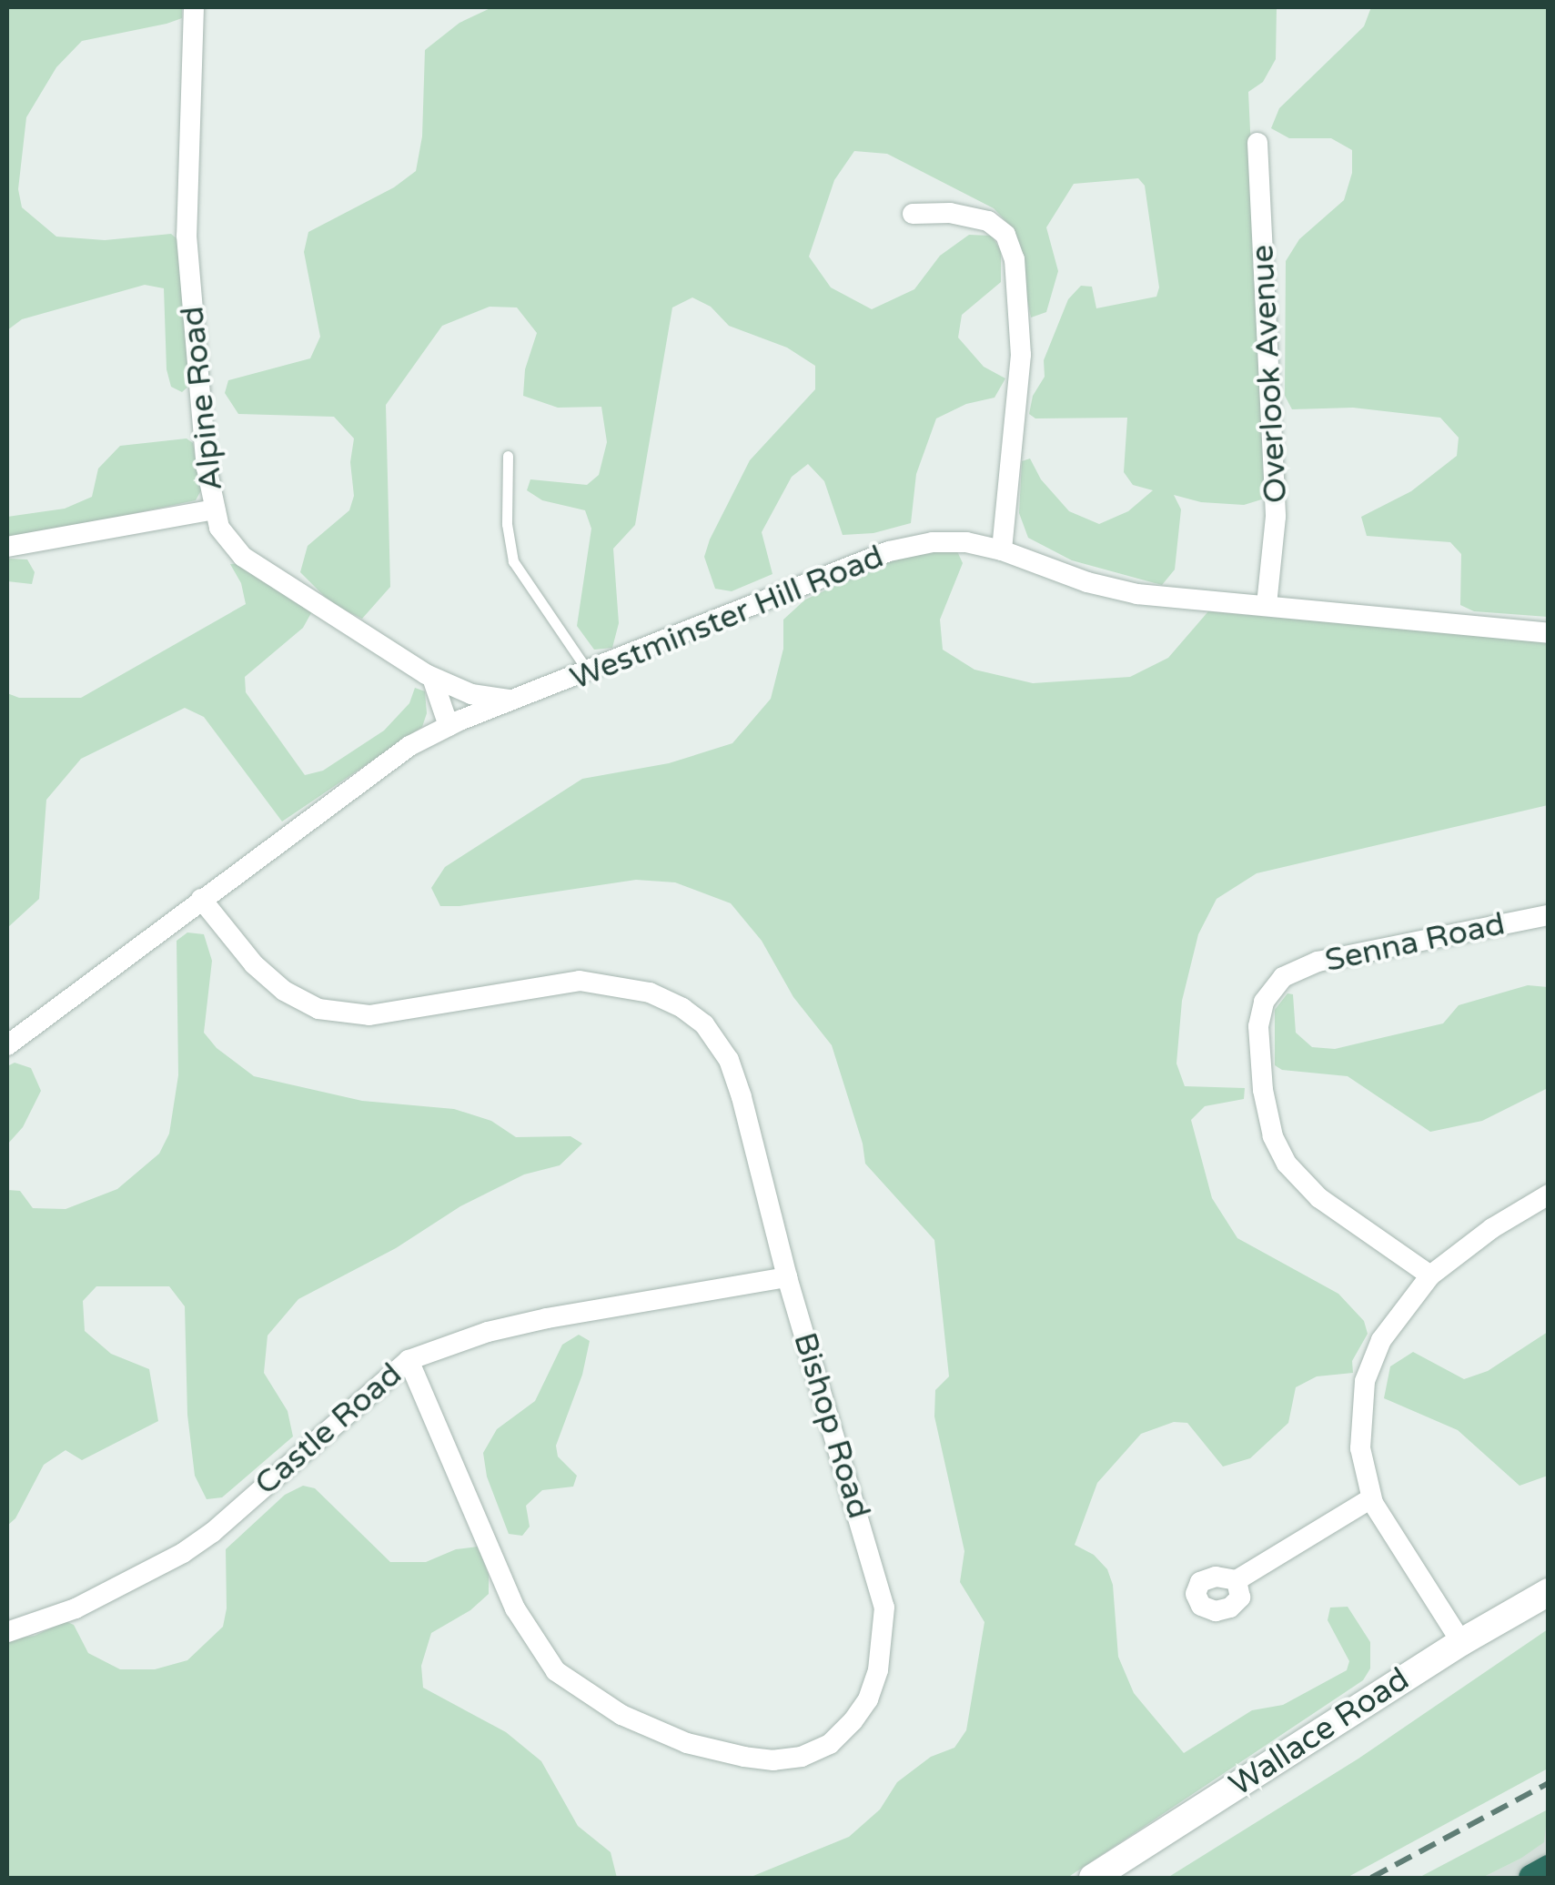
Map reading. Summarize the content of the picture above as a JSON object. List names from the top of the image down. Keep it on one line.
{"streets":{"street":["Overlook Avenue","Alpine Road","Westminster Hill Road","Senna Road","Bishop Road","Castle Road","Wallace Road"]},"crossings":[["Overlook Avenue","Westminster Hill Road"],["Alpine Road","Westminster Hill Road"],["Westminster Hill Road","Bishop Road"],["Bishop Road","Castle Road"]]}
